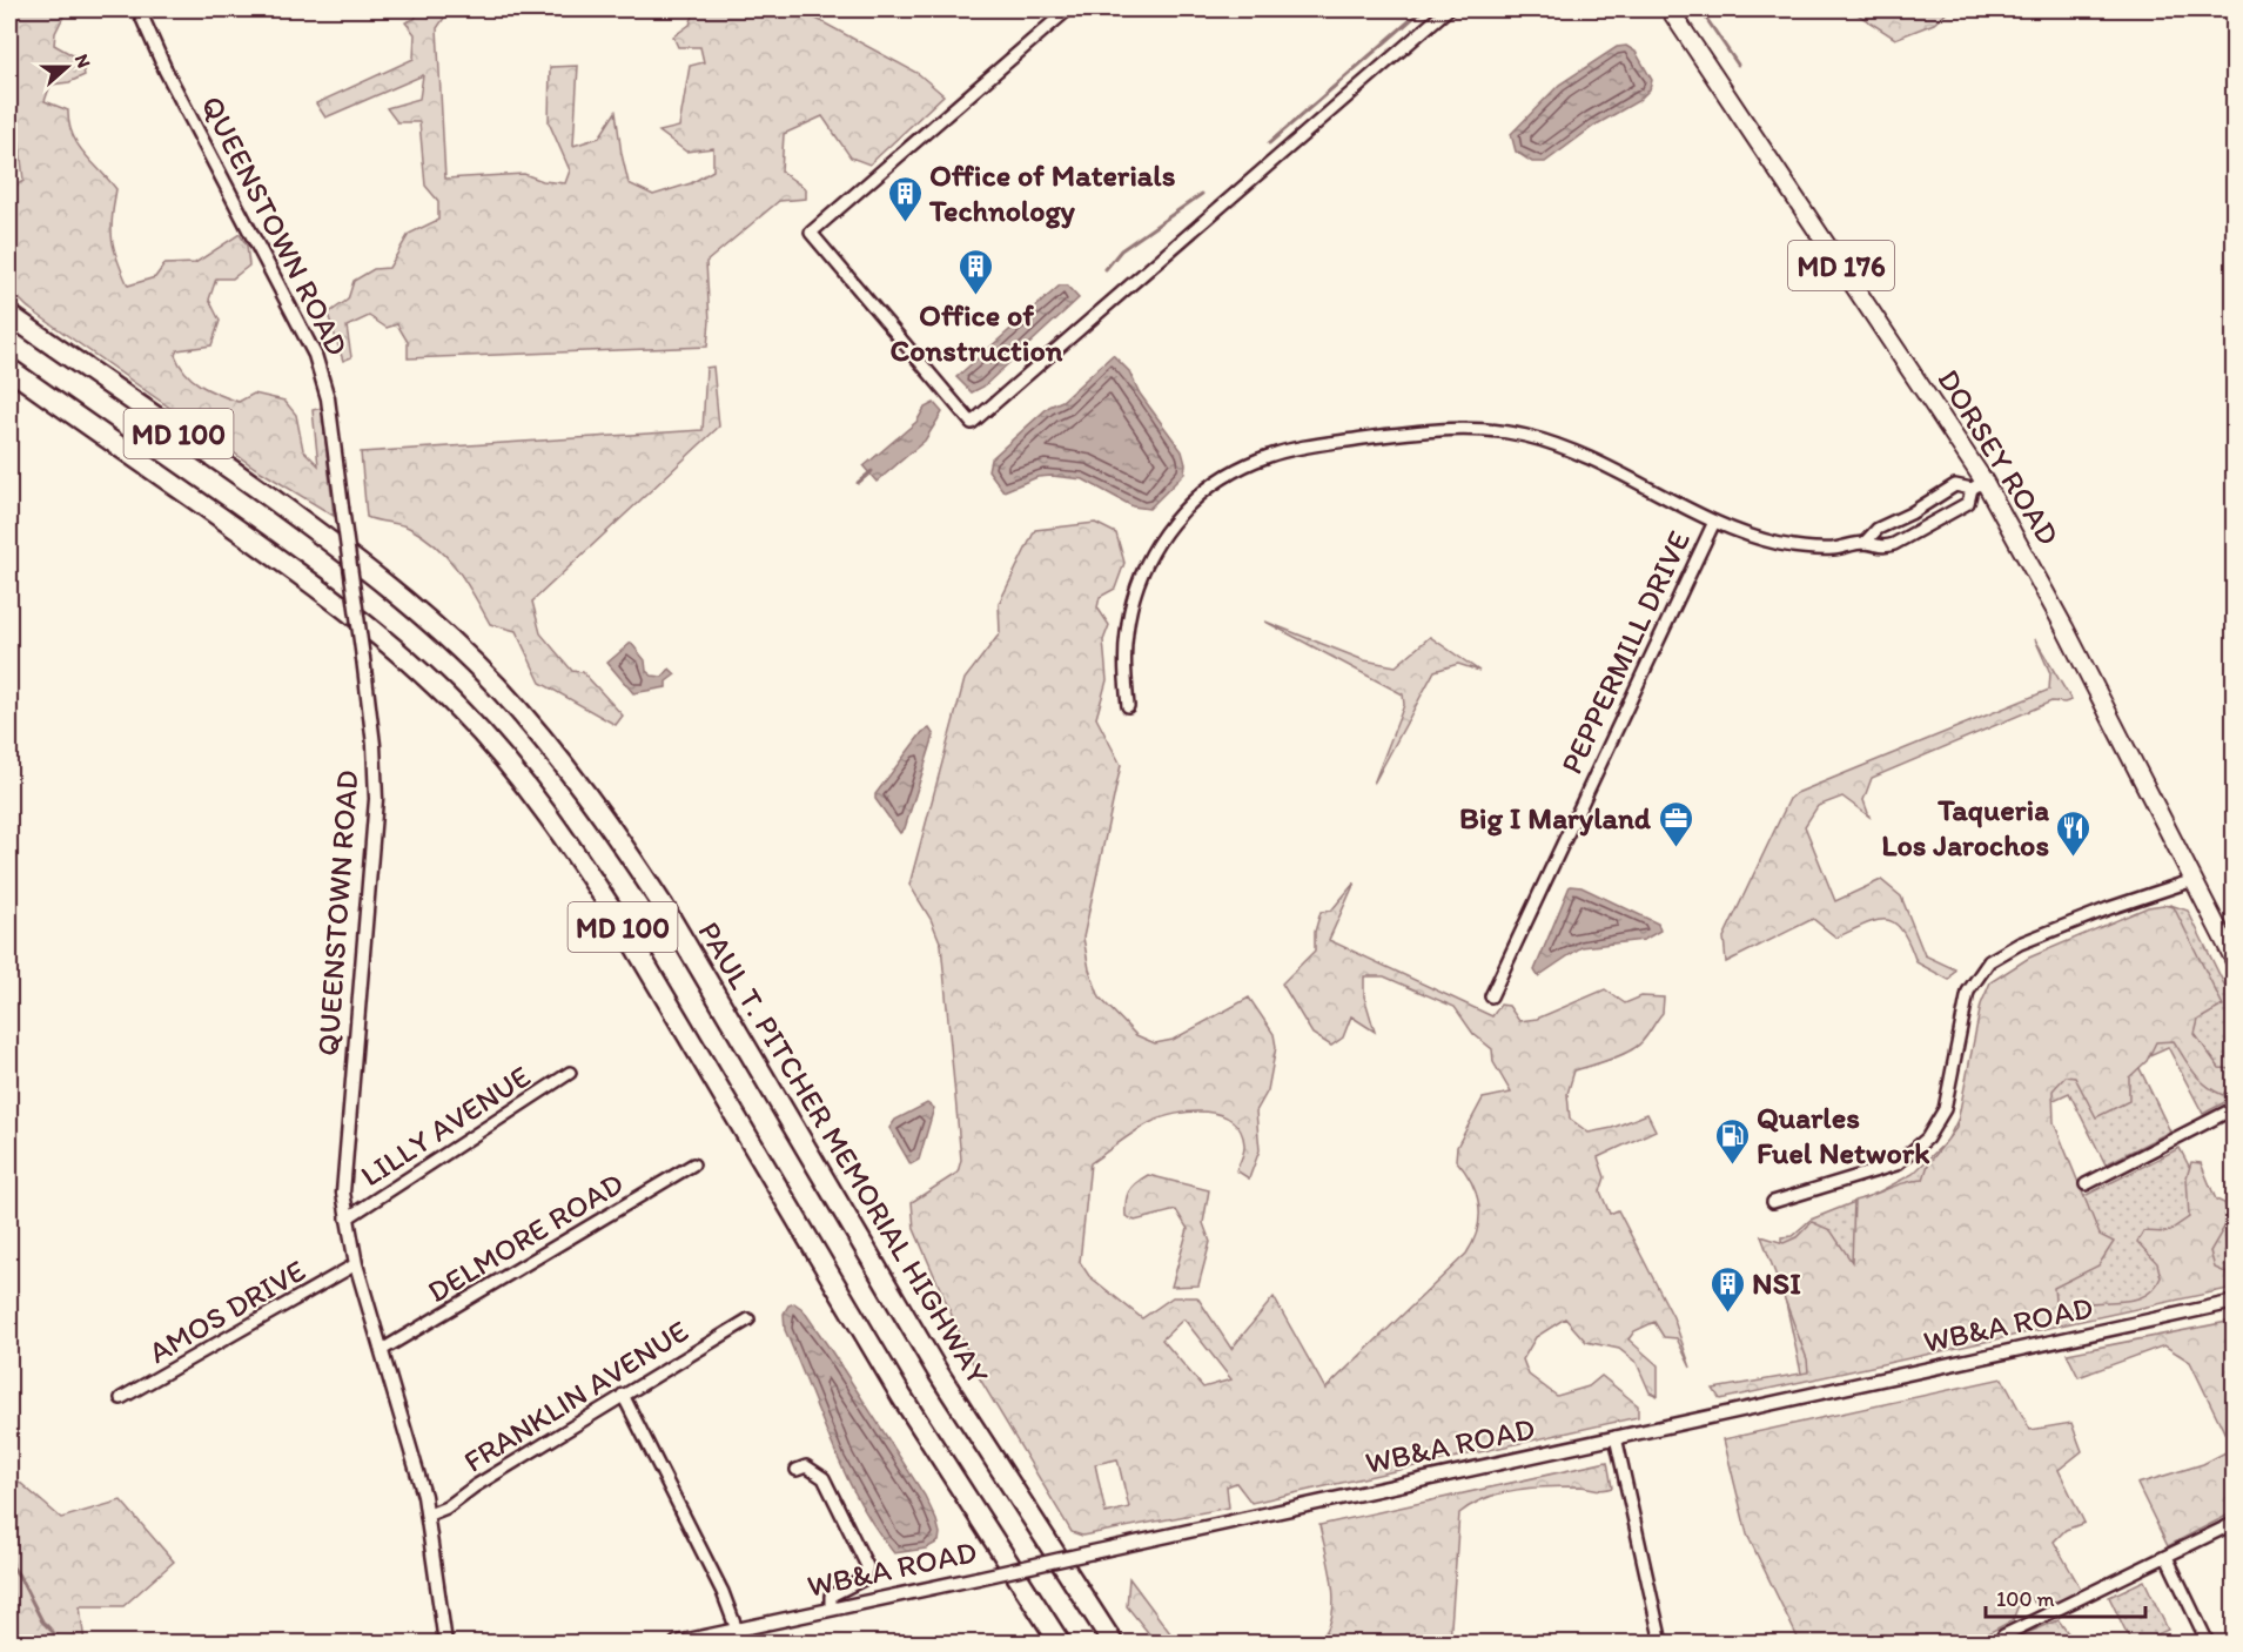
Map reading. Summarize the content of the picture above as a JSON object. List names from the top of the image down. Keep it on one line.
{"streets":{"highway":["MD 100","PAUL T. PITCHER MEMORIAL HIGHWAY"],"main road":["MD 176","DORSEY ROAD"],"street":["QUEENSTOWN ROAD","PEPPERMILL DRIVE","LILLY AVENUE","DELMORE ROAD","AMOS DRIVE","WB&A ROAD","FRANKLIN AVENUE"]},"crossings":[["QUEENSTOWN ROAD","LILLY AVENUE"],["QUEENSTOWN ROAD","DELMORE ROAD"],["QUEENSTOWN ROAD","AMOS DRIVE"],["QUEENSTOWN ROAD","FRANKLIN AVENUE"]],"places":{"building":["Office of Materials Technology","Office of Construction","NSI"],"office":["Big I Maryland"],"restaurant":["Taqueria Los Jarochos"],"fuel station":["Quarles Fuel Network"]},"scale_bar":"100 m","north":"right"}
